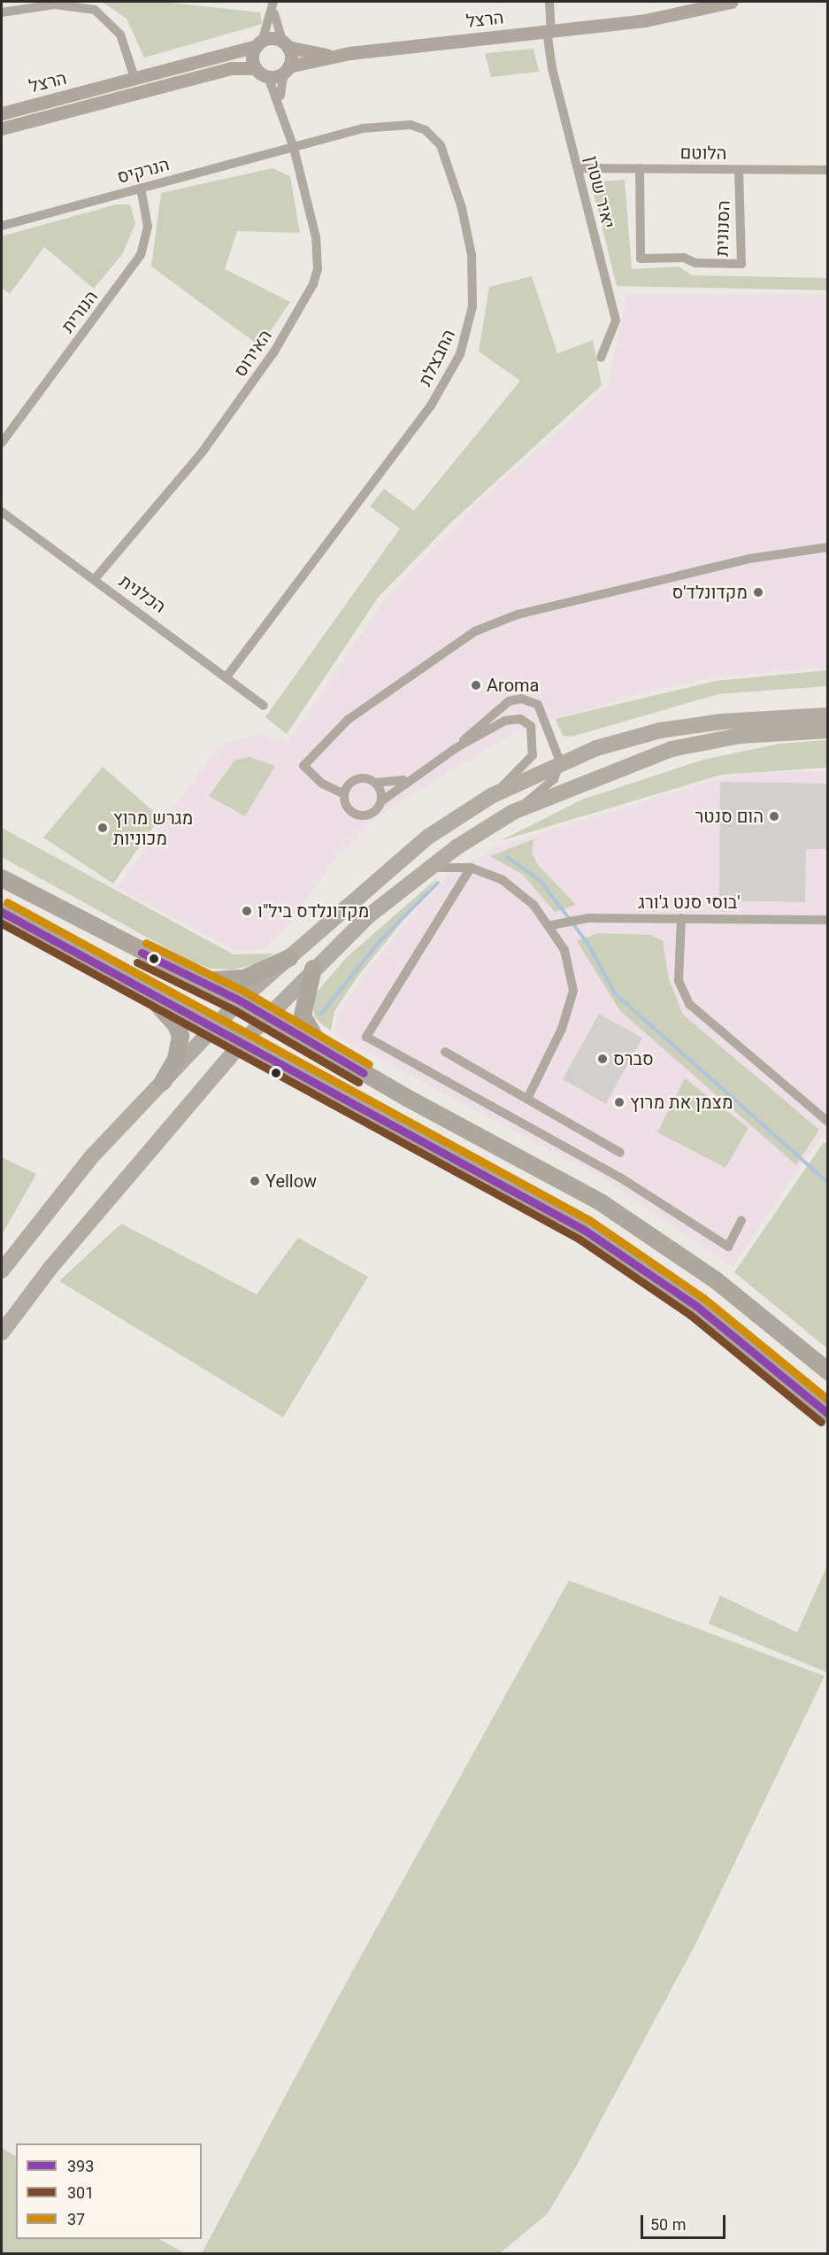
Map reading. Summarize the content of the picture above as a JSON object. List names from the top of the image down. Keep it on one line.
{"streets":{"street":["הרצל","הלוטם","הנרקיס","יאיר שטרן","הסנונית","הנורית","האירוס","החבצלת","הכלנית","בוסי סנט ג'ורג'"]},"crossings":[["הרצל","יאיר שטרן"],["הרצל","האירוס"],["הלוטם","יאיר שטרן"],["הלוטם","הסנונית"],["הנרקיס","הנורית"],["הנרקיס","האירוס"],["הנרקיס","החבצלת"],["האירוס","החבצלת"],["האירוס","הכלנית"],["החבצלת","הכלנית"]],"places":["מקדונלד'ס","Aroma","הום סנטר","מגרש מרוץ מכוניות","מקדונלדס ביל\"ו","סברס","מצמן את מרוץ","Yellow"],"lines":["transit line 37","transit line 393","transit line 301"],"legend":["393","301","37"],"scale_bar":"50 m"}
